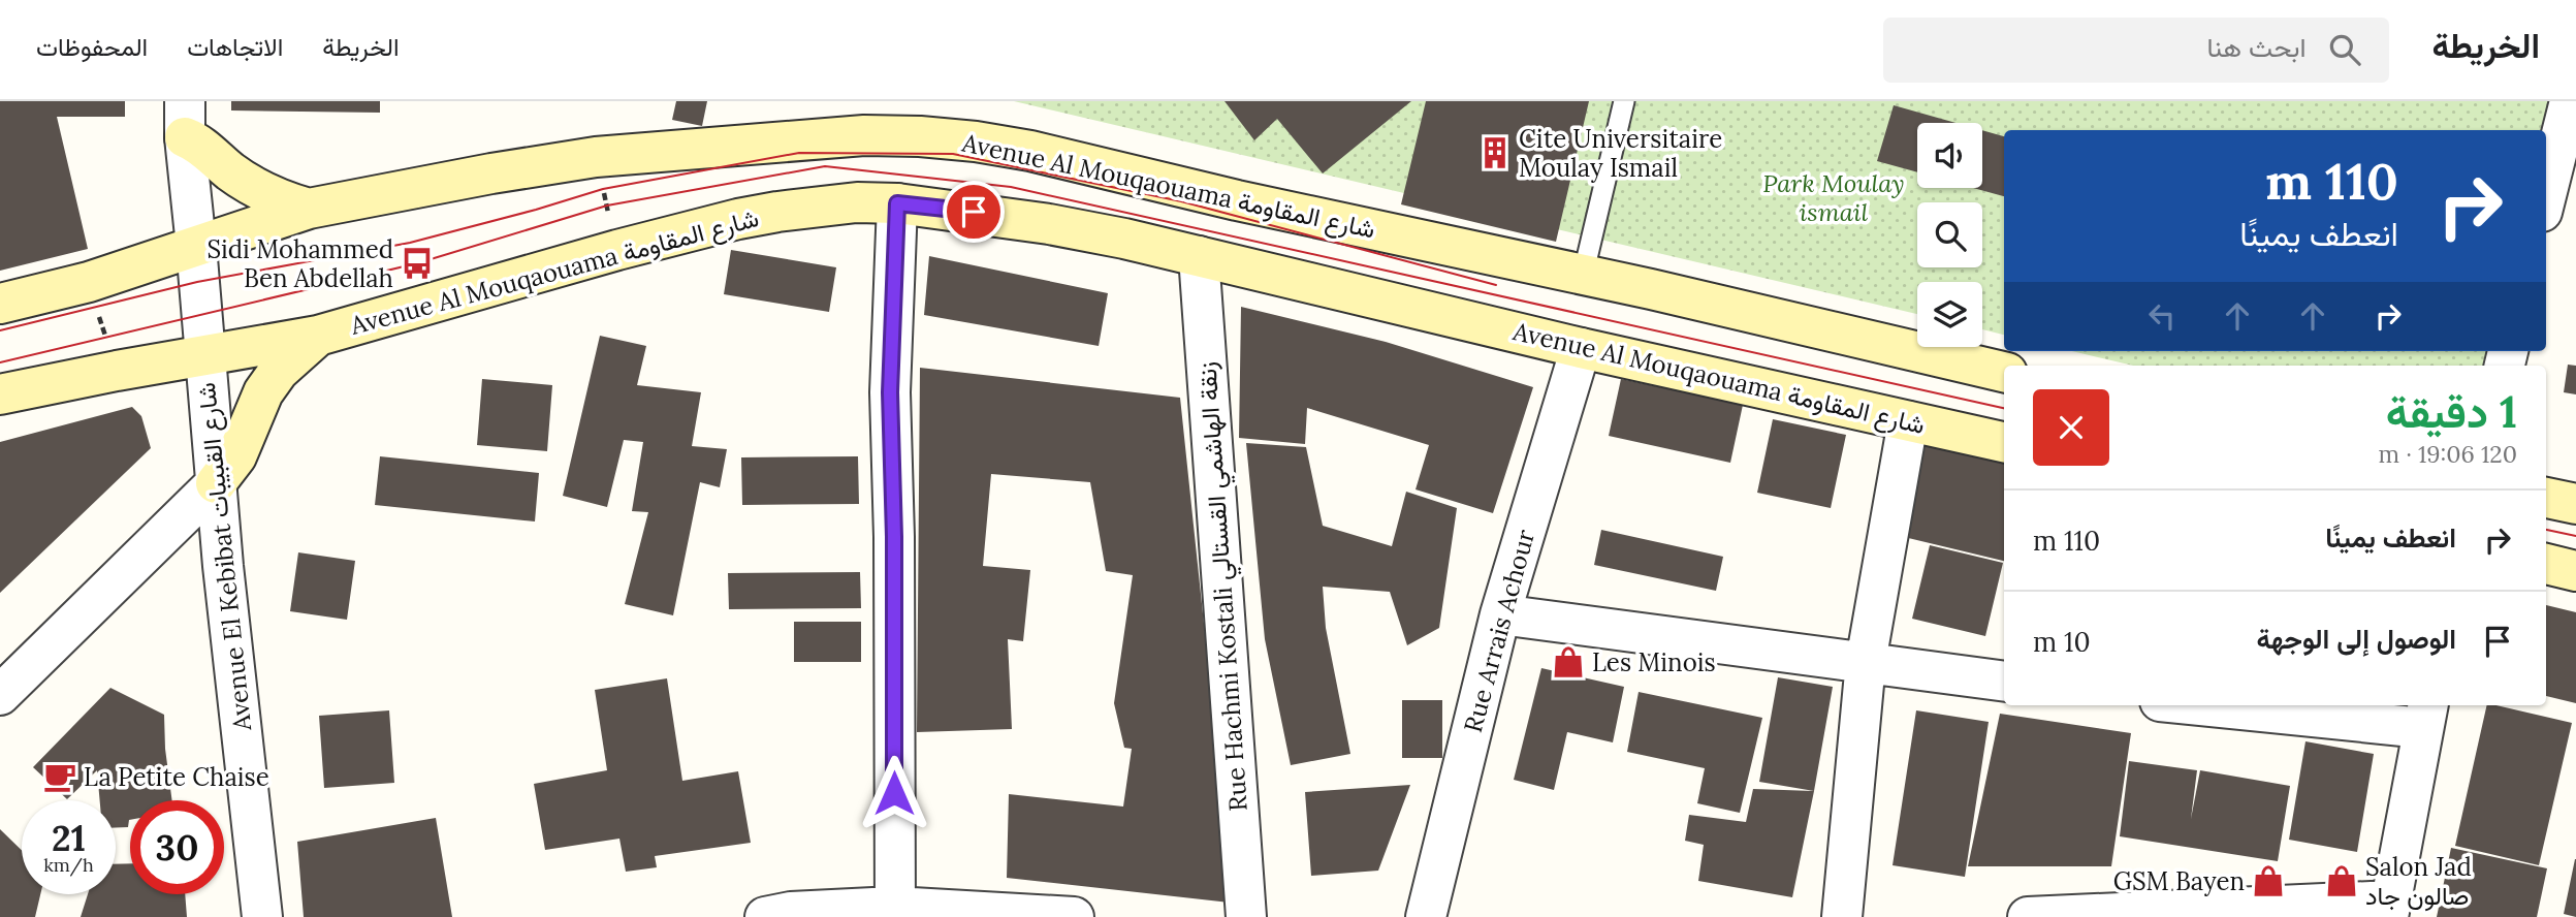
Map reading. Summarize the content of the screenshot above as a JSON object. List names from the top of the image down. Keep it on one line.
{"streets":{"main road":["Avenue Al Mouqaouama شارع المقاومة"],"street":["Avenue El Kebibat شارع القبيبات","Rue Hachmi Kostali زنقة الهاشمي القستالي","Rue Arrais Achour"]},"crossings":[["Avenue Al Mouqaouama شارع المقاومة","Avenue El Kebibat شارع القبيبات"],["Avenue Al Mouqaouama شارع المقاومة","Rue Hachmi Kostali زنقة الهاشمي القستالي"],["Avenue Al Mouqaouama شارع المقاومة","Rue Arrais Achour"]],"parks":["Park Moulay ismail"],"places":{"building":["Cite Universitaire Moulay Ismail"],"bus stop":["Sidi Mohammed Ben Abdellah"],"shop":["Les Minois","GSM Bayen","Salon Jad صالون جاد"],"cafe":["La Petite Chaise"]},"page":{"header":"الخريطة","search":"ابحث هنا","nav":["الخريطة","الاتجاهات","المحفوظات"],"turn":["110 m","انعطف يمينًا"],"heading":["1 دقيقة","120 m · 19:06"],"list":[{"name":"انعطف يمينًا","value":"110 m"},{"name":"الوصول إلى الوجهة","value":"10 m"}],"speed":"21 km/h","limit":"30"}}
